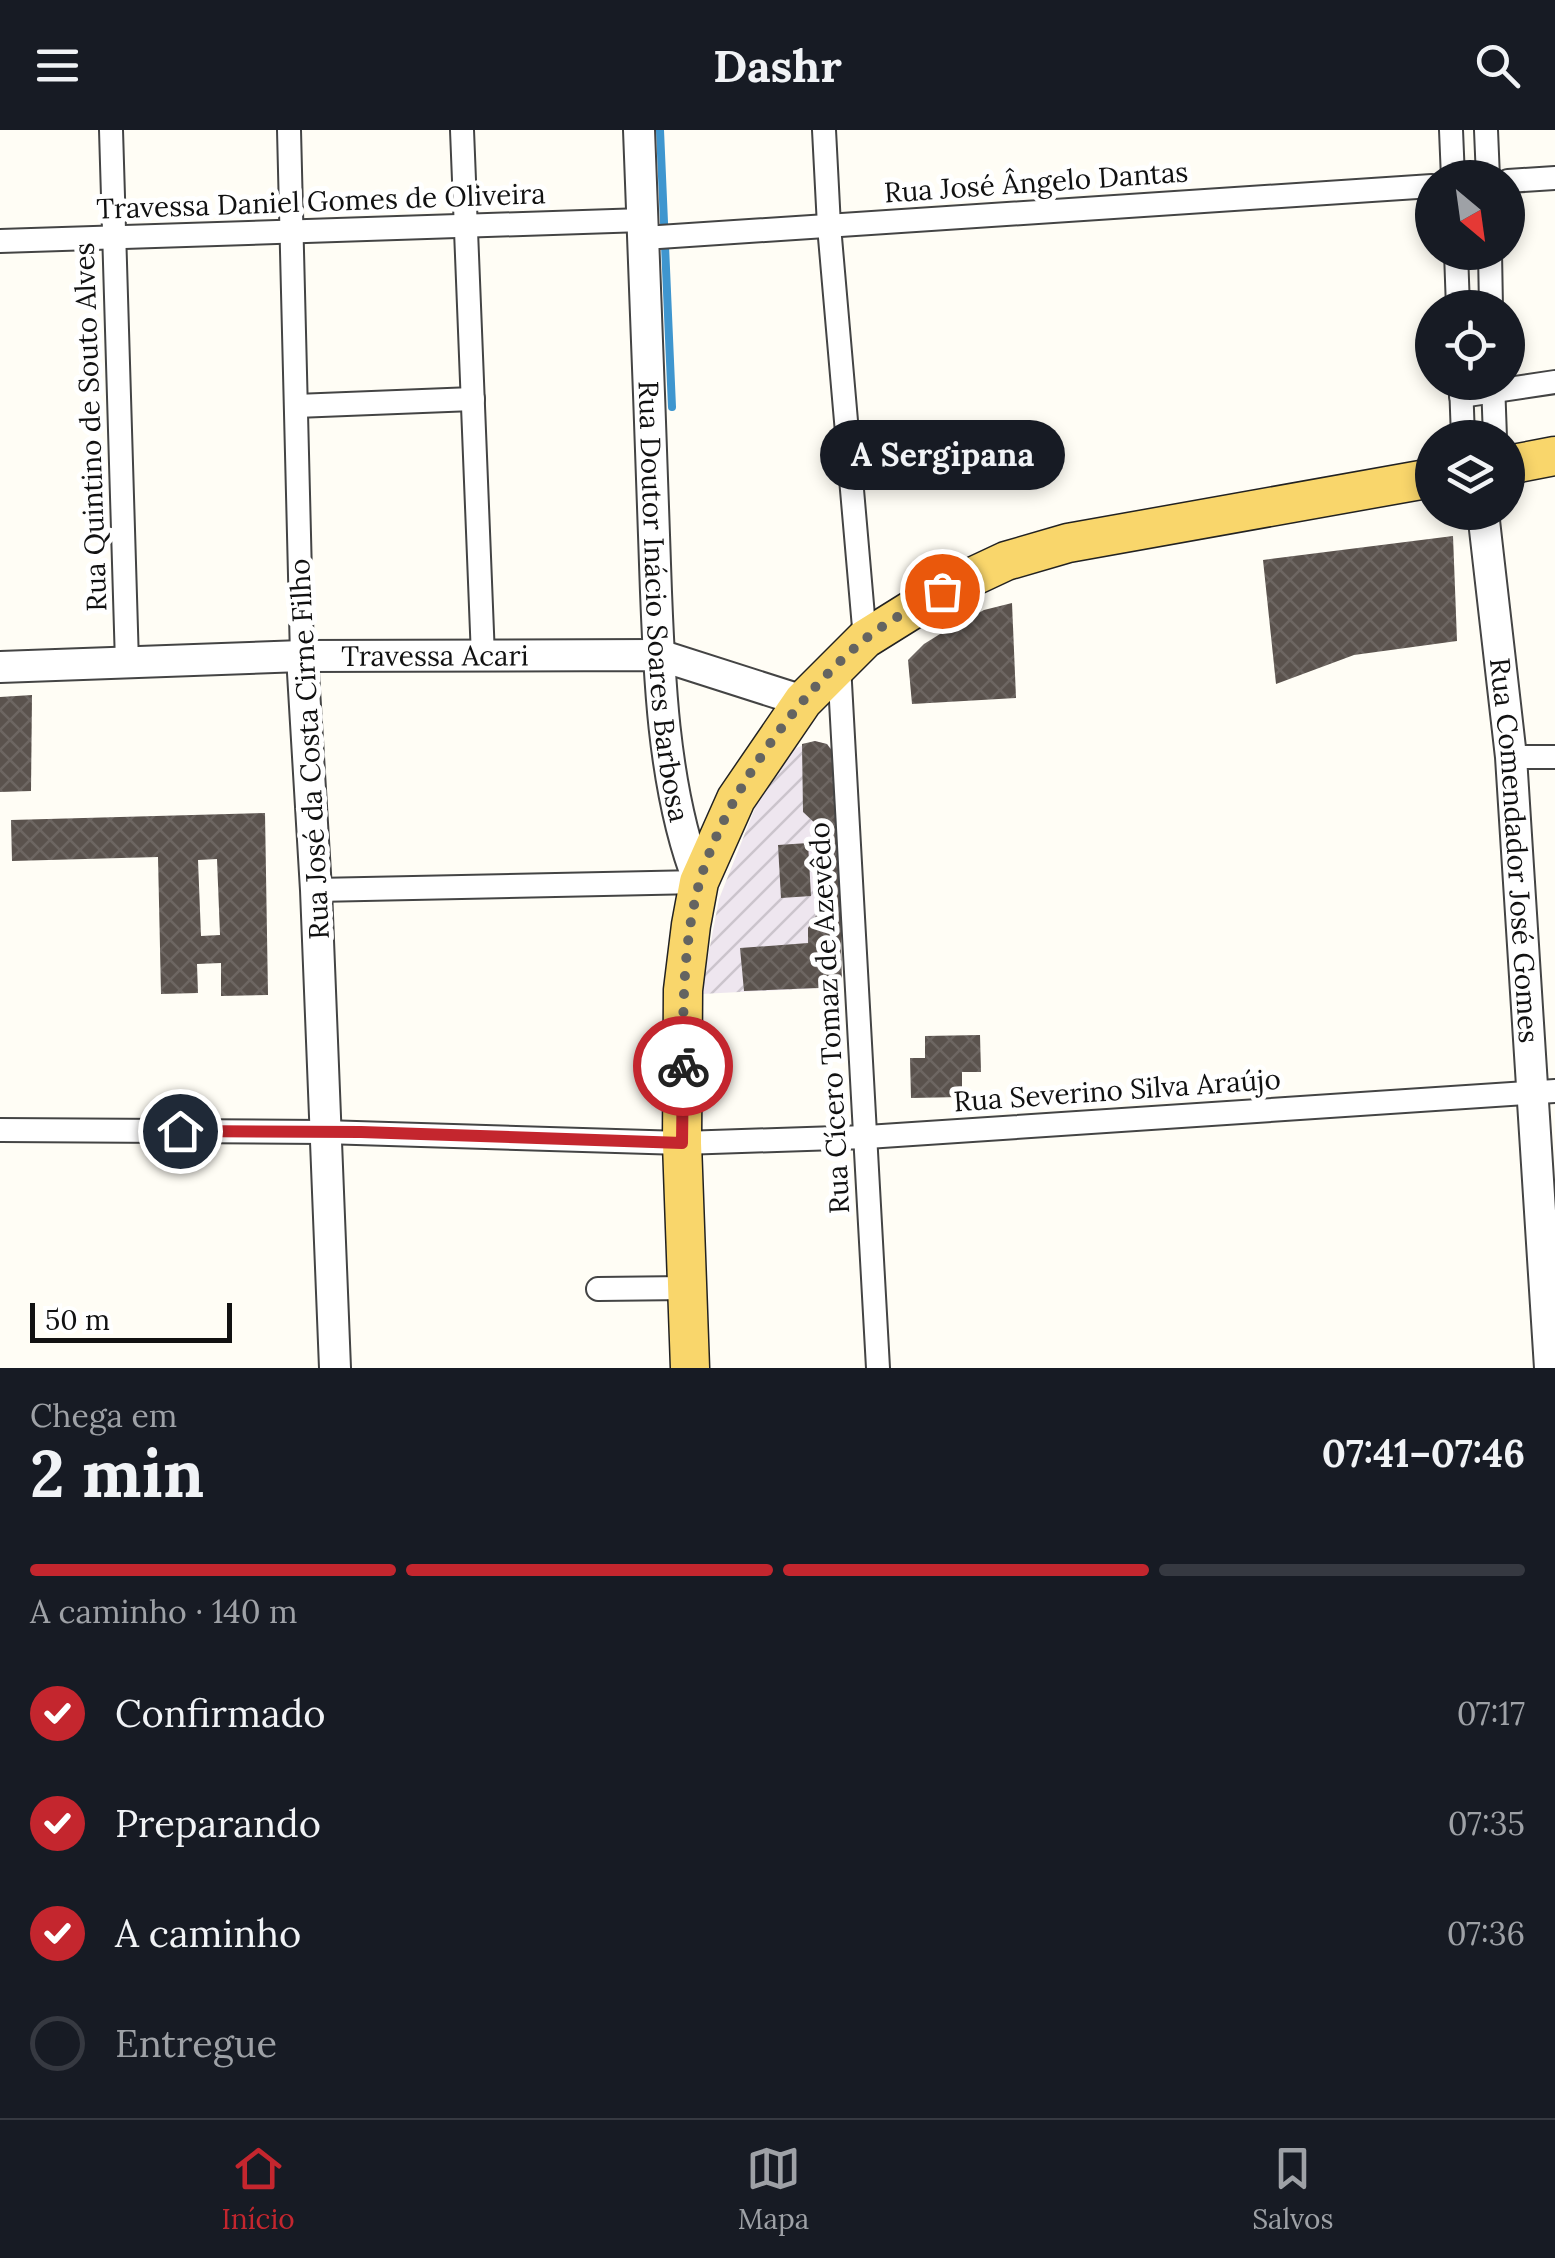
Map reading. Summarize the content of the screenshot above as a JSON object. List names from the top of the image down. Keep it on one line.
{"streets":{"main road":["Rua Doutor Inácio Soares Barbosa"],"street":["Rua José Ângelo Dantas","Travessa Daniel Gomes de Oliveira","Rua Quintino de Souto Alves","Travessa Acari","Rua José da Costa Cirne Filho","Rua Comendador José Gomes","Rua Cícero Tomaz de Azevêdo","Rua Severino Silva Araújo"]},"crossings":[["Rua José Ângelo Dantas","Travessa Daniel Gomes de Oliveira"],["Rua José Ângelo Dantas","Rua Doutor Inácio Soares Barbosa"],["Rua José Ângelo Dantas","Rua Cícero Tomaz de Azevêdo"],["Travessa Daniel Gomes de Oliveira","Rua Quintino de Souto Alves"],["Travessa Daniel Gomes de Oliveira","Rua Doutor Inácio Soares Barbosa"],["Travessa Daniel Gomes de Oliveira","Rua José da Costa Cirne Filho"],["Rua Quintino de Souto Alves","Travessa Acari"],["Rua Doutor Inácio Soares Barbosa","Travessa Acari"],["Rua Doutor Inácio Soares Barbosa","Rua Severino Silva Araújo"],["Travessa Acari","Rua José da Costa Cirne Filho"],["Rua José da Costa Cirne Filho","Rua Severino Silva Araújo"],["Rua Comendador José Gomes","Rua Severino Silva Araújo"],["Rua Cícero Tomaz de Azevêdo","Rua Severino Silva Araújo"]],"places":["A Sergipana"],"scale_bar":"50 m","north":"bottom right","page":{"header":"Dashr","bubble":"A Sergipana","scale":"50 m","heading":["2 min","Chega em","07:41–07:46"],"bar":"A caminho · 140 m","list":[["Confirmado","07:17"],["Preparando","07:35"],["A caminho","07:36"],"Entregue"],"tabs":["Início","Mapa","Salvos"]}}
